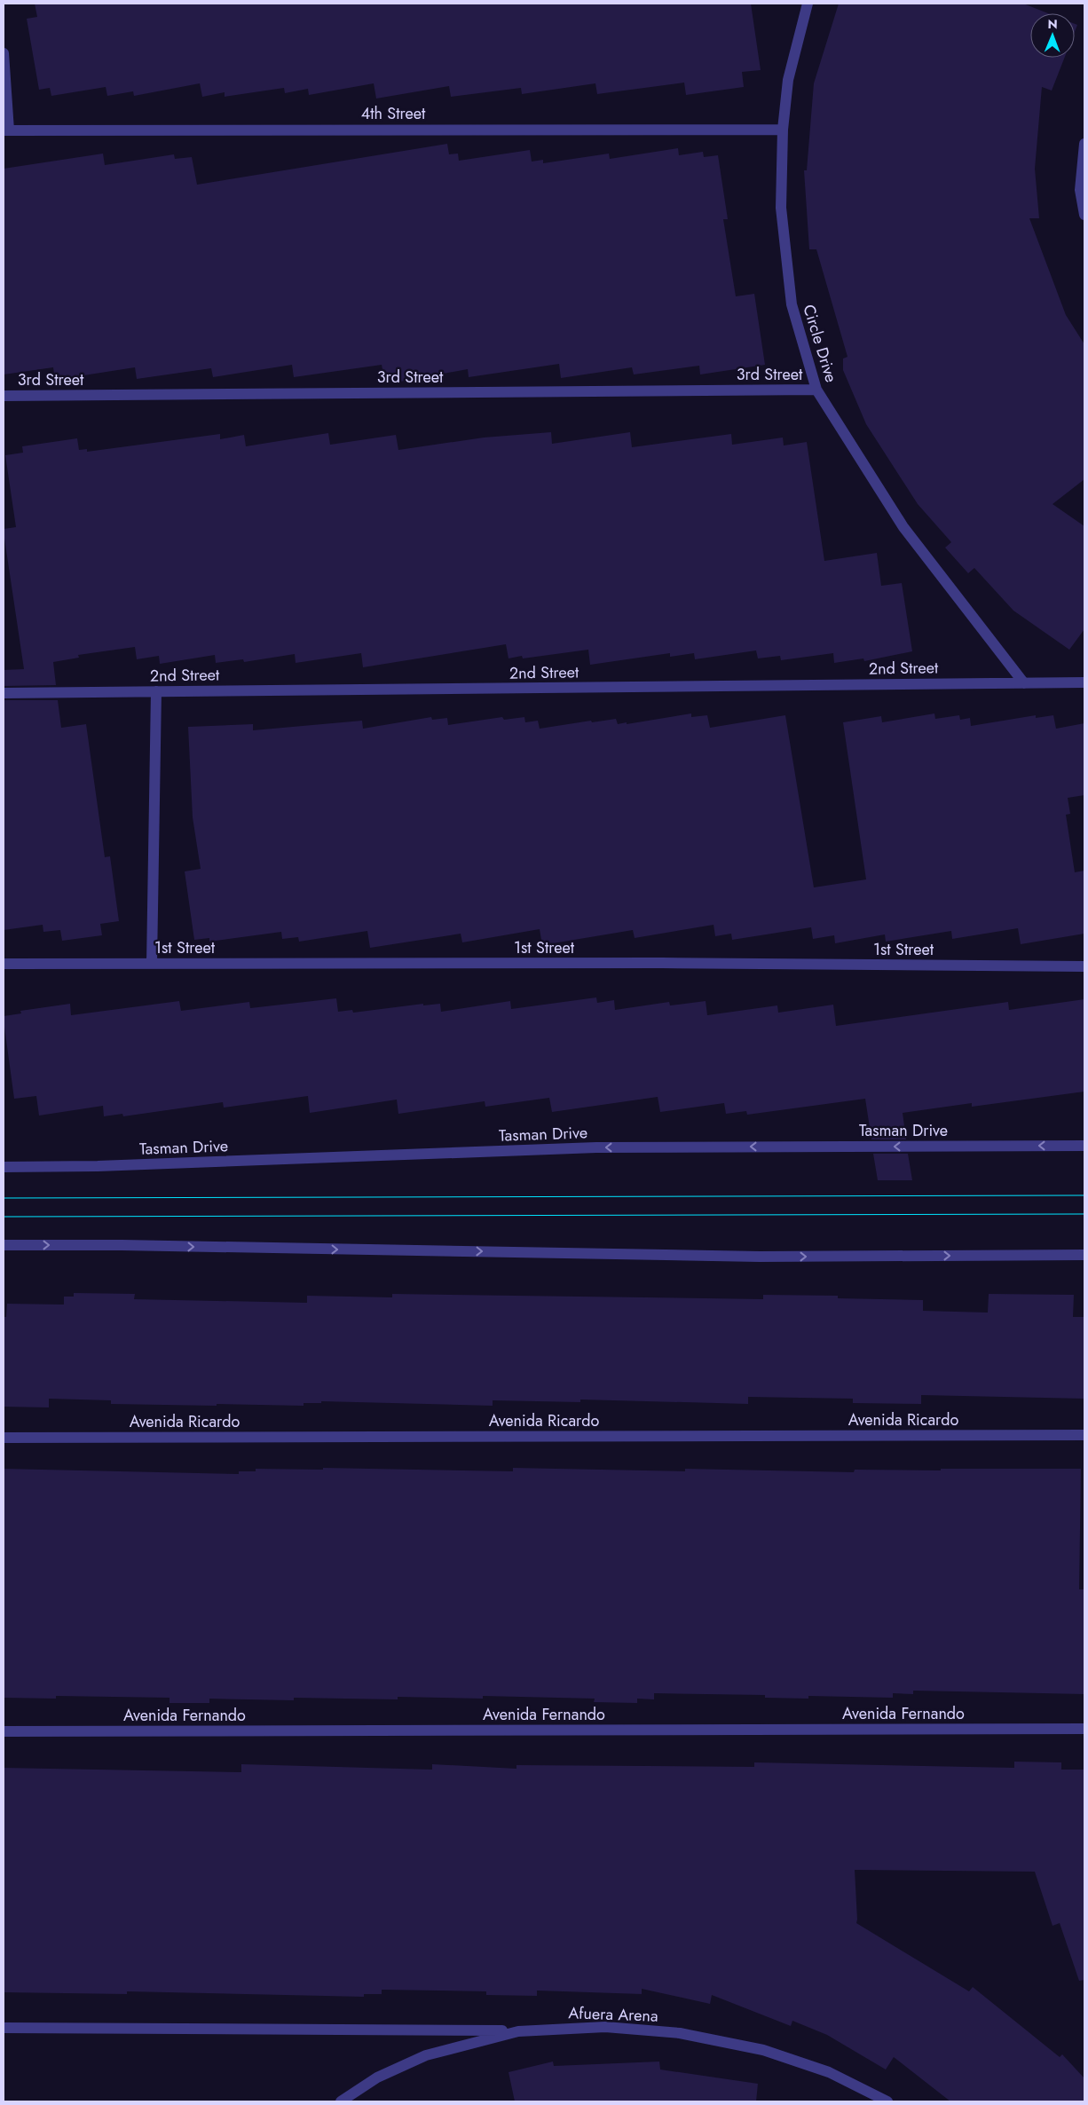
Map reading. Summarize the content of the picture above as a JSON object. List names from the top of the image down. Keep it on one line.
{"streets":{"street":["4th Street","Circle Drive","3rd Street","2nd Street","1st Street","Tasman Drive","Avenida Ricardo","Avenida Fernando","Afuera Arena"]},"crossings":[["4th Street","Circle Drive"],["Circle Drive","3rd Street"],["Circle Drive","2nd Street"]],"north":"top"}
